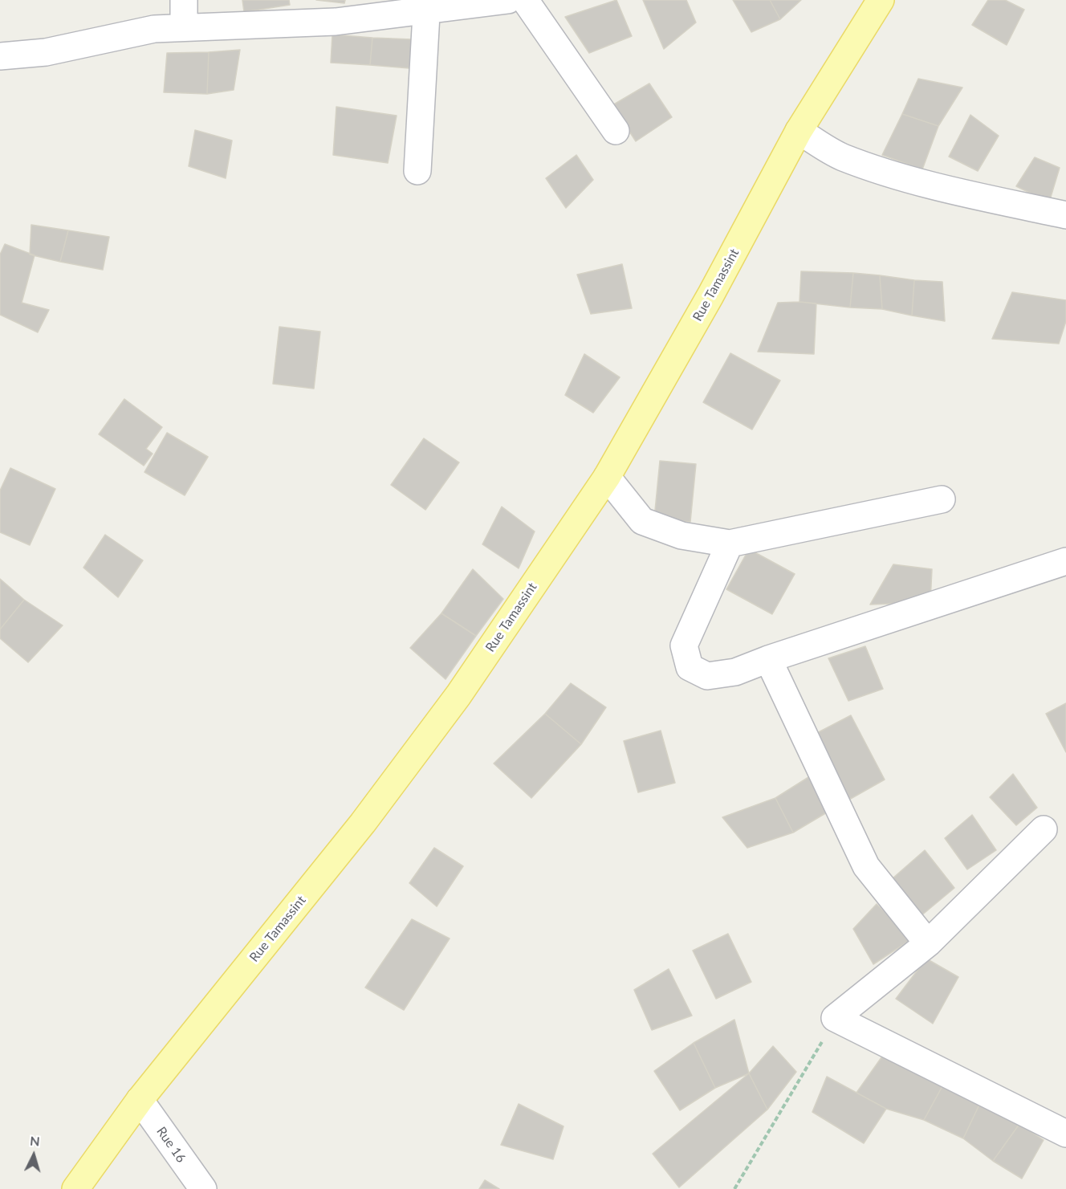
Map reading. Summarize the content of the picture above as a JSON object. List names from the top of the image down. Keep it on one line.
{"streets":{"main road":["Rue Tamassint"],"street":["Rue 16"]},"crossings":[["Rue Tamassint","Rue 16"]],"north":"top"}
